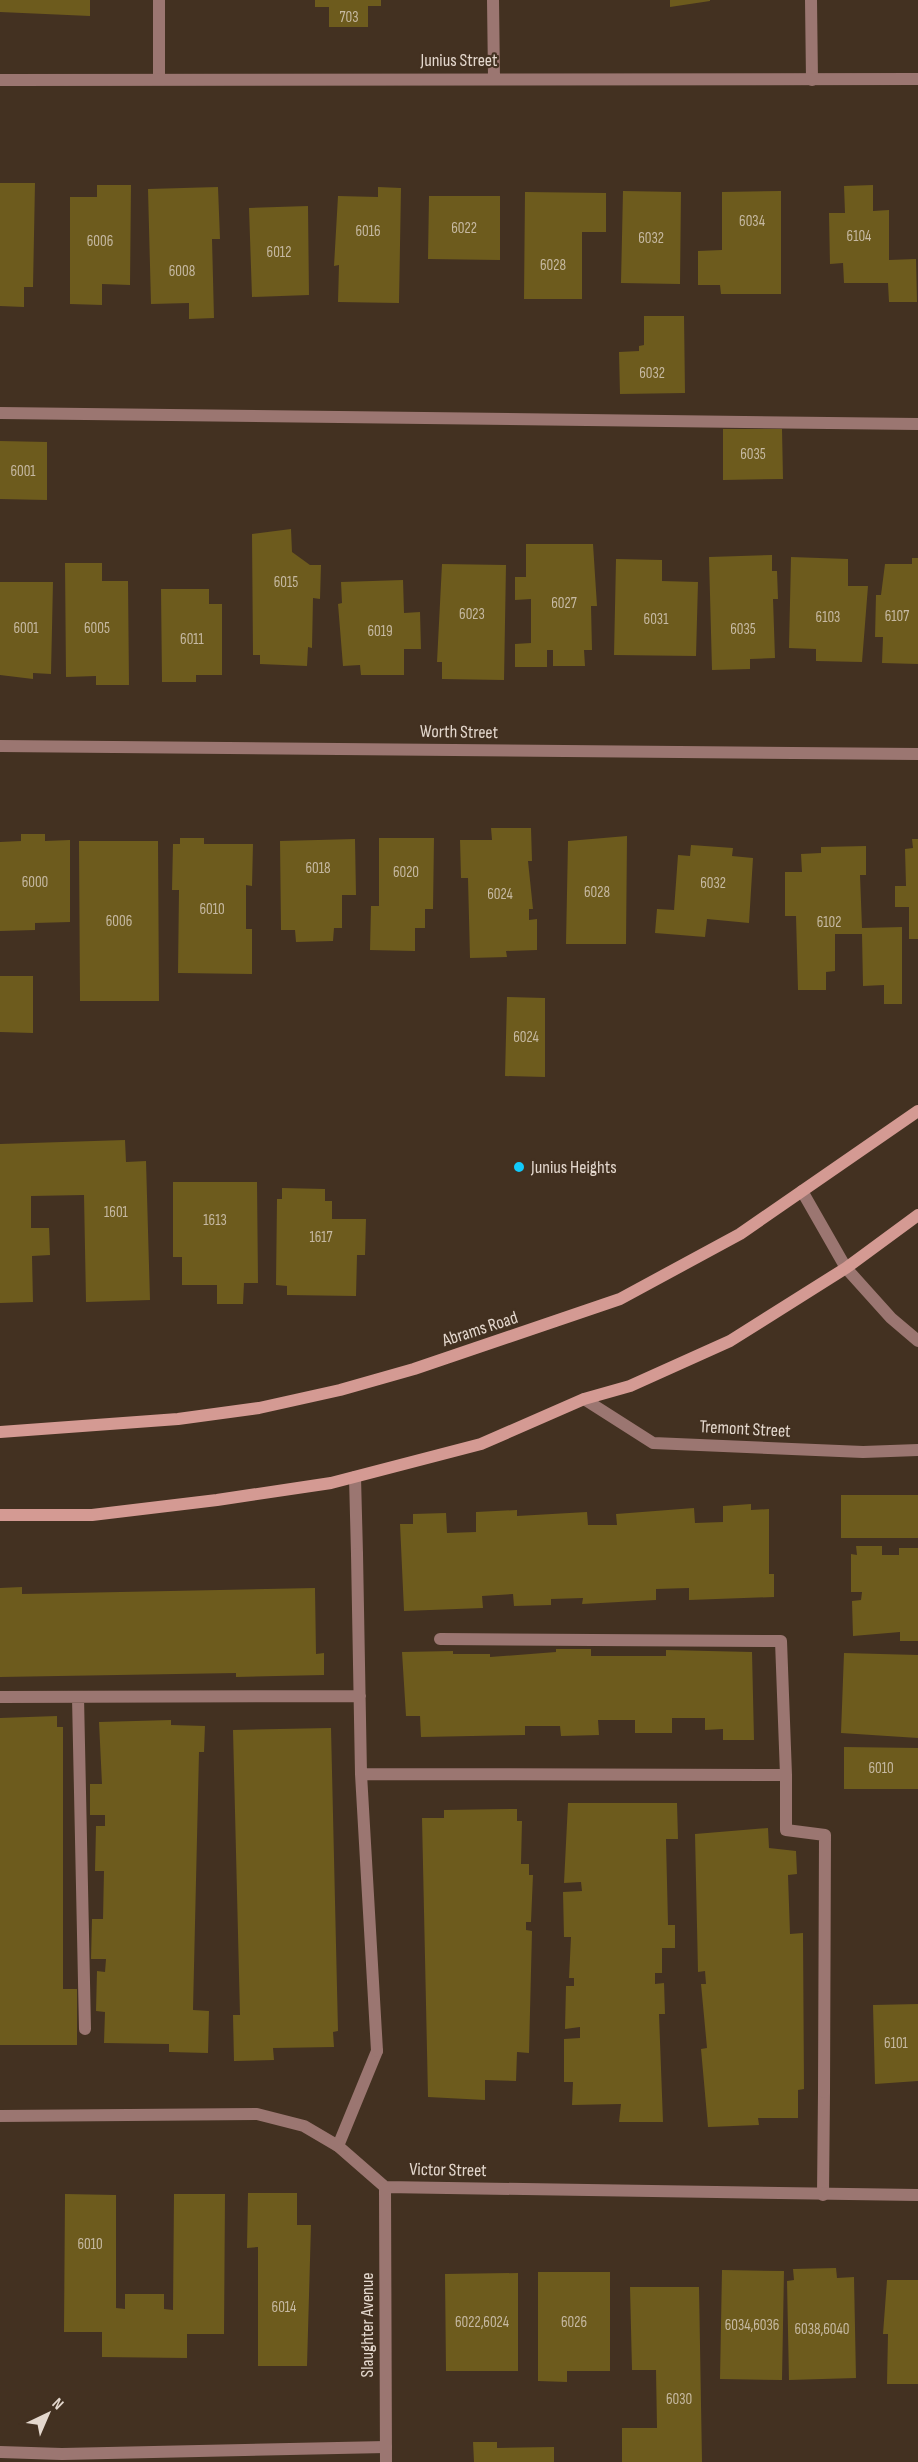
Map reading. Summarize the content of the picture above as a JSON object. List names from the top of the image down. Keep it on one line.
{"streets":{"main road":["Abrams Road"],"street":["Junius Street","Worth Street","Tremont Street","Victor Street","Slaughter Avenue"]},"crossings":[["Victor Street","Slaughter Avenue"]],"places":["Junius Heights"],"house_numbers":["703","6034","6022","6016","6104","6032","6006","6012","6028","6008","6032","6035","6001","6015","6027","6023","6107","6103","6031","6001","6005","6035","6019","6011","6018","6020","6000","6032","6028","6024","6010","6006","6102","6024","1601","1613","1617","6010","6101","6010","6014","6022,6024","6026","6034,6036","6038,6040","6030"],"north":"top right"}
